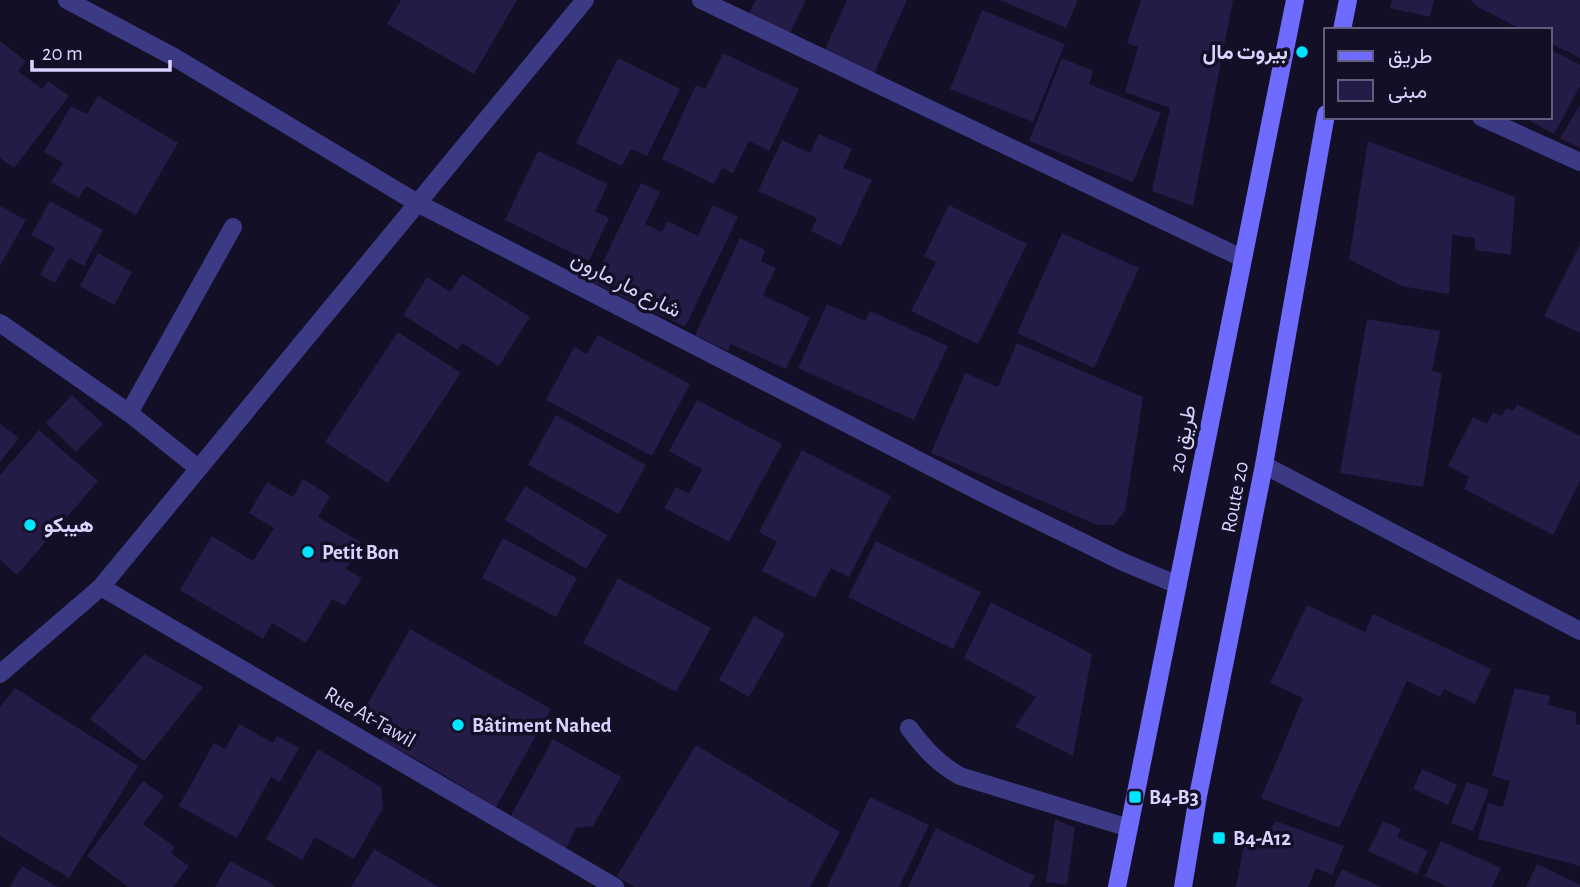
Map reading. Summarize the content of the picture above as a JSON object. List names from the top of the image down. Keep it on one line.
{"streets":{"main road":["طريق 20","Route 20"],"street":["شارع مار مارون","Rue At-Tawil"]},"crossings":[["شارع مار مارون","طريق 20"]],"places":{"other":["بیروت مال","هيبكو","Petit Bon","Bâtiment Nahed"],"transit":["B4-B3","B4-A12"]},"legend":["طريق","مبنى"],"scale_bar":"20 m"}
